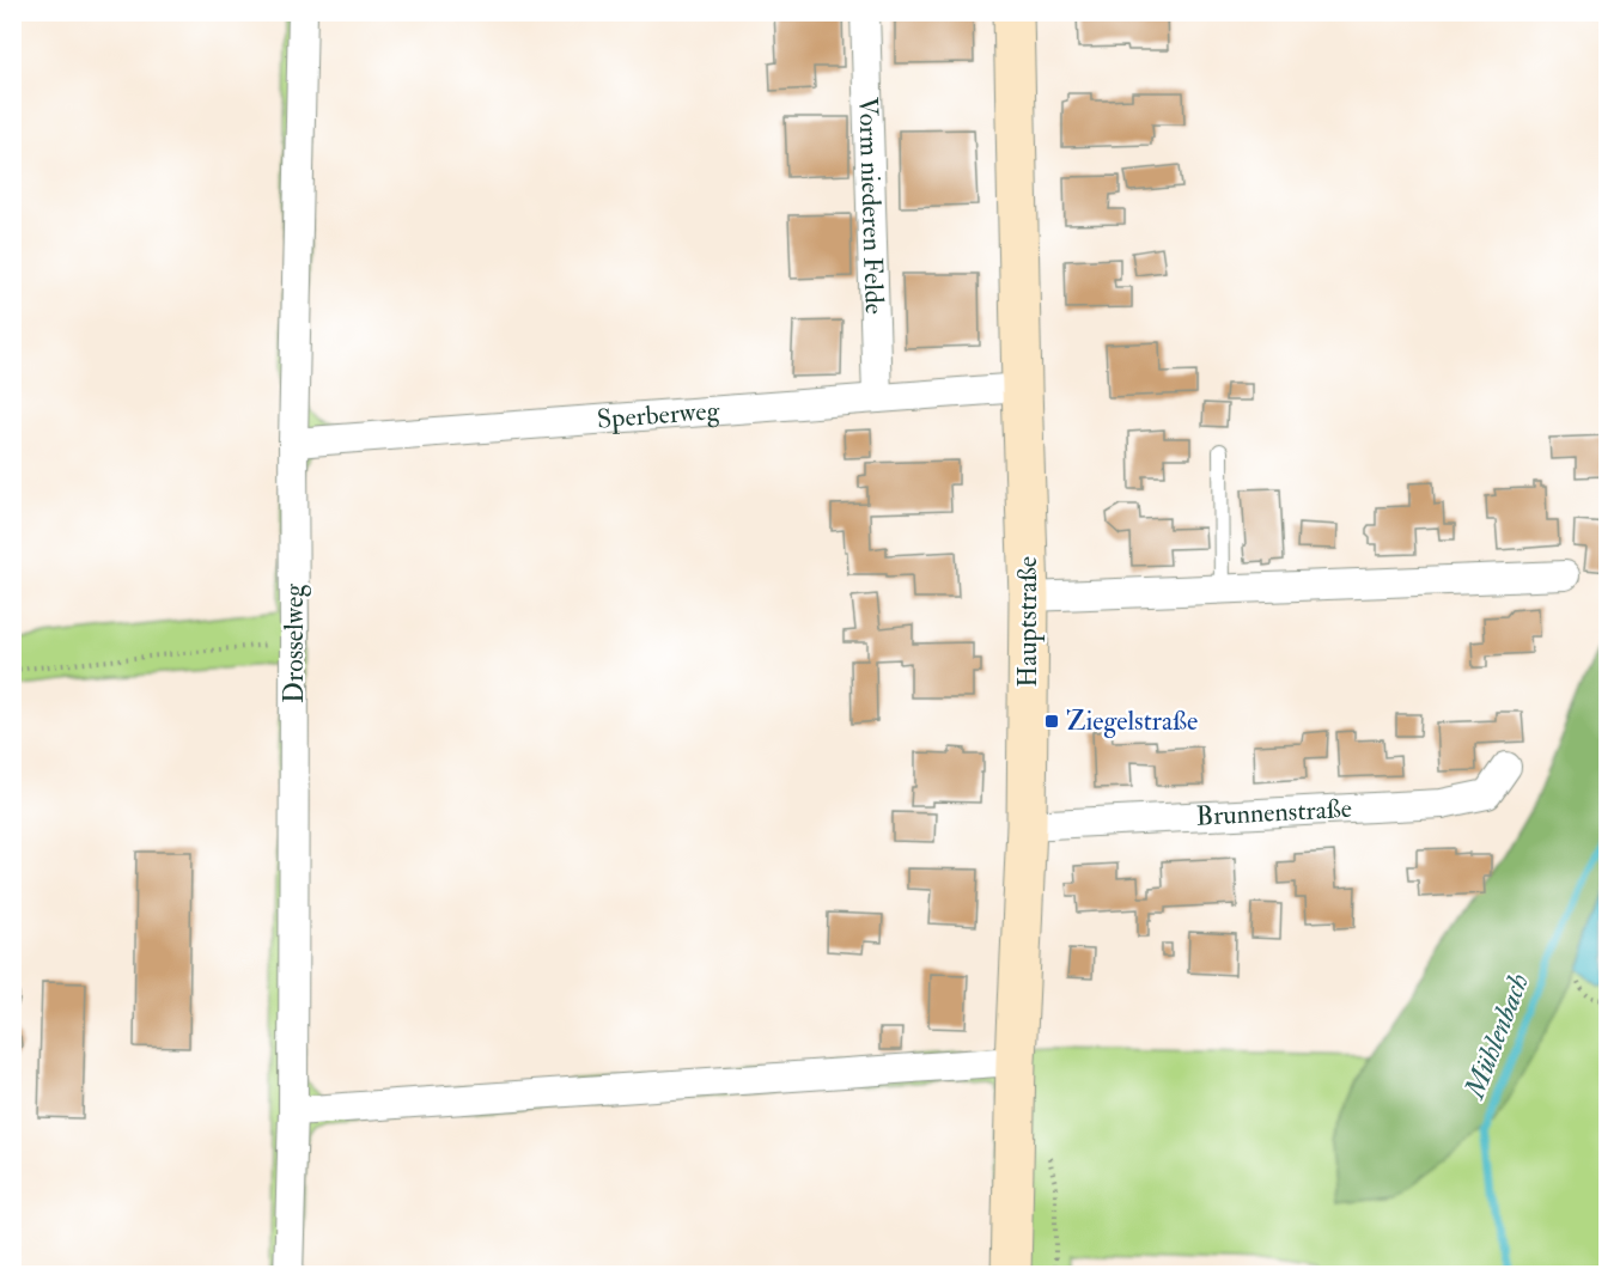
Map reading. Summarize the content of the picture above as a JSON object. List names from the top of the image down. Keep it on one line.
{"streets":{"main road":["Hauptstraße"],"street":["Vorm niederen Felde","Sperberweg","Drosselweg","Brunnenstraße"]},"crossings":[["Vorm niederen Felde","Sperberweg"],["Sperberweg","Hauptstraße"],["Sperberweg","Drosselweg"],["Hauptstraße","Brunnenstraße"]],"water":["Mühlenbach"],"places":{"transit":["Ziegelstraße"]}}
